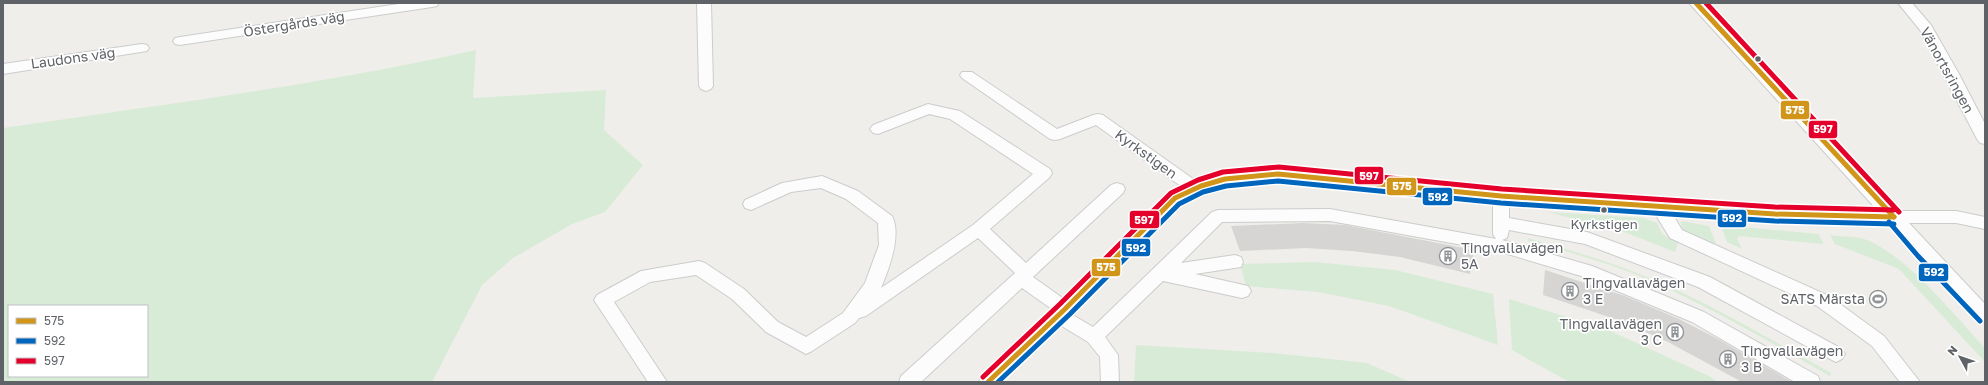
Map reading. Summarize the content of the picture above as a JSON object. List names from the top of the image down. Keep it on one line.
{"streets":{"street":["Östergårds väg","Laudons väg","Vänortsringen","Kyrkstigen"]},"places":{"other":["Kyrkstigen"],"building":["Tingvallavägen 5A","Tingvallavägen 3 E","Tingvallavägen 3 C","Tingvallavägen 3 B"],"sports":["SATS Märsta"]},"lines":["transit line 575","transit line 597","transit line 592"],"legend":["575","592","597"],"north":"top left"}
